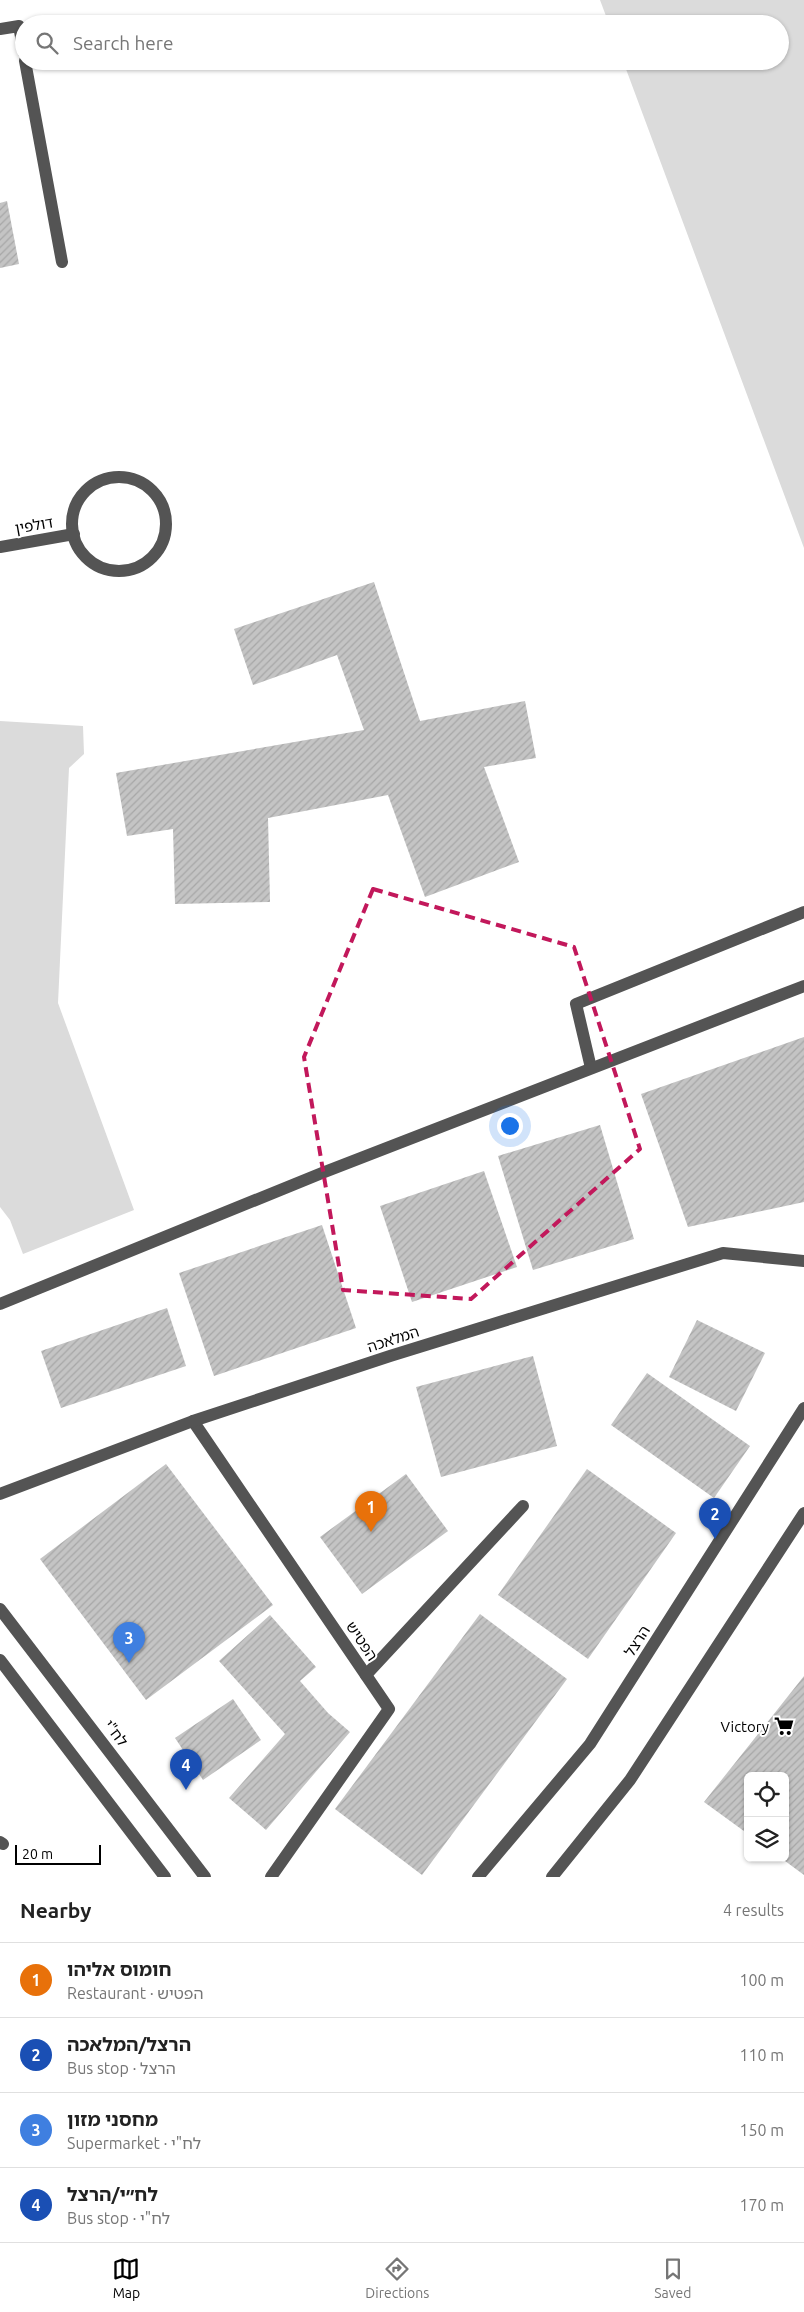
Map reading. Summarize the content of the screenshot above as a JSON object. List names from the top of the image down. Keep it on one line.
{"streets":{"street":["דולפין","המלאכה","הפטיש","הרצל","לח\"י"]},"crossings":[["המלאכה","הפטיש"]],"places":{"supermarket":["Victory"]},"scale_bar":"20 m","page":{"search":"Search here","pins":["1","2","3","4"],"scale":"20 m","heading":["Nearby","4 results"],"list":[{"mark":"1","name":"חומוס אליהו","note":"Restaurant · הפטיש","value":"100 m"},{"mark":"2","name":"הרצל/המלאכה","note":"Bus stop · הרצל","value":"110 m"},{"mark":"3","name":"מחסני מזון","note":"Supermarket · לח\"י","value":"150 m"},{"mark":"4","name":"לח״י/הרצל","note":"Bus stop · לח\"י","value":"170 m"}],"nav":["Map","Directions","Saved"]}}
